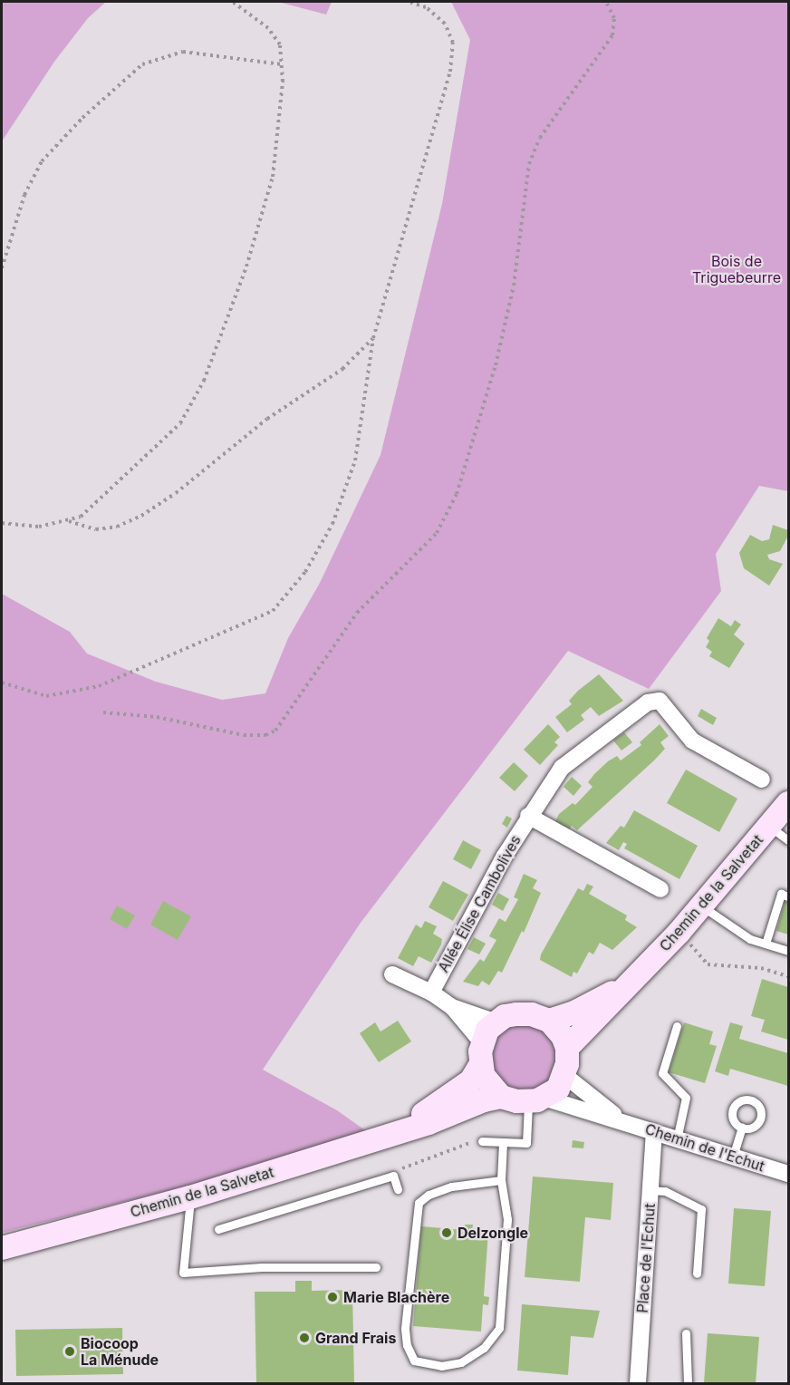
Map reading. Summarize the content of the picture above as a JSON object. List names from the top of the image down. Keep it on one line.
{"streets":{"main road":["Chemin de la Salvetat"],"street":["Allée Élise Cambolives","Chemin de l'Echut","Place de l'Echut"]},"crossings":[["Chemin de la Salvetat","Chemin de l'Echut"],["Chemin de l'Echut","Place de l'Echut"]],"parks":["Bois de Triguebeurre"],"places":["Delzongle","Marie Blachère","Grand Frais","Biocoop La Ménude"]}
